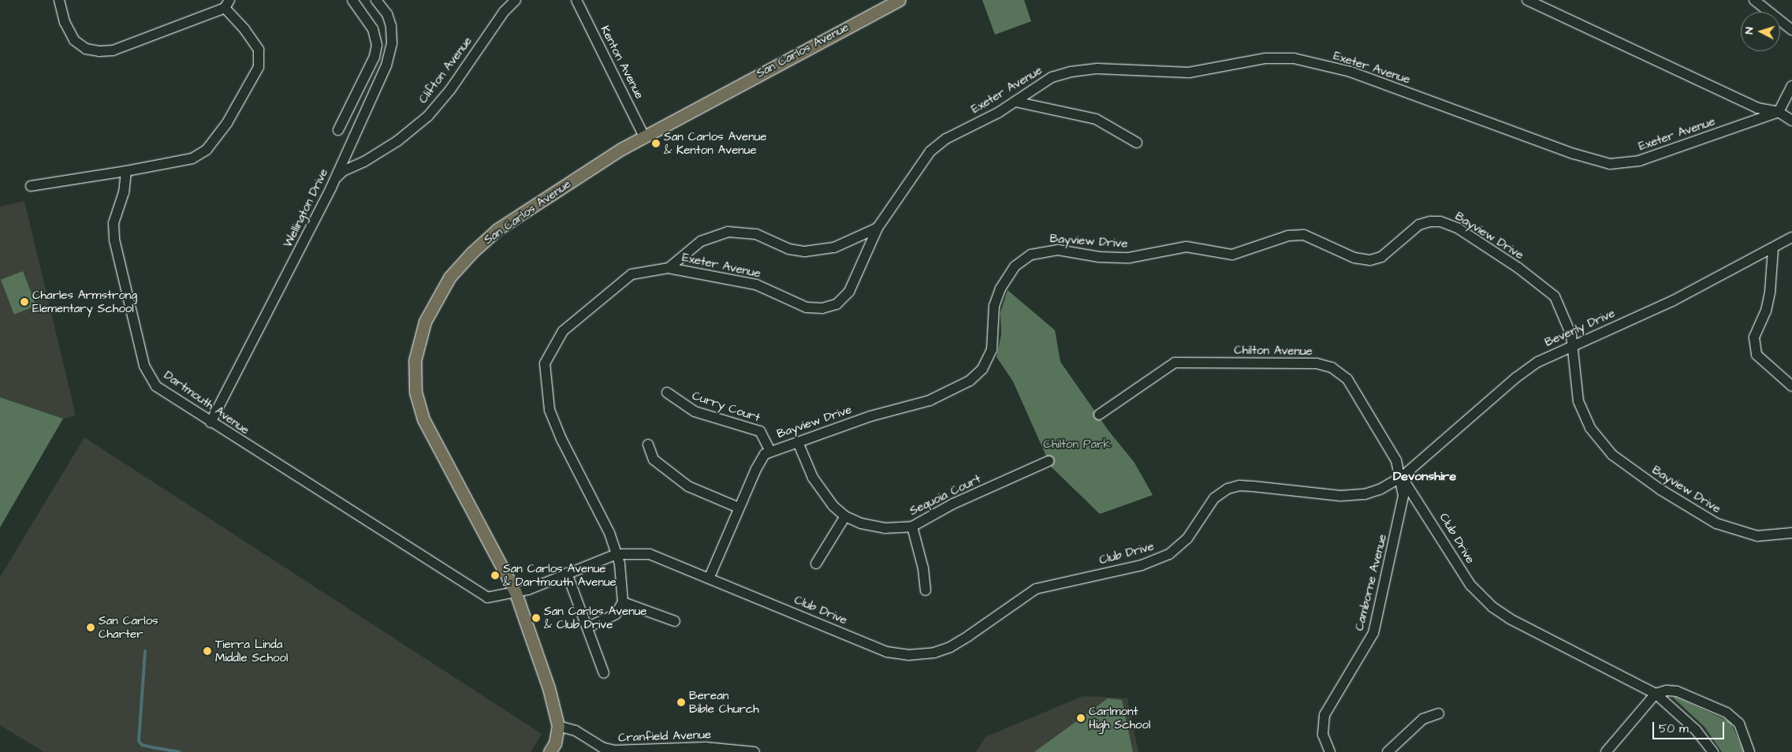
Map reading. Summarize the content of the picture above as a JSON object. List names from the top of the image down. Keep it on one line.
{"streets":{"main road":["San Carlos Avenue"],"street":["Kenton Avenue","Exeter Avenue","Clifton Avenue","Wellington Drive","Bayview Drive","Beverly Drive","Chilton Avenue","Dartmouth Avenue","Curry Court","Sequoia Court","Club Drive","Camborne Avenue","Cranfield Avenue"]},"crossings":[["San Carlos Avenue","Kenton Avenue"],["San Carlos Avenue","Dartmouth Avenue"],["San Carlos Avenue","Club Drive"],["San Carlos Avenue","Cranfield Avenue"],["Exeter Avenue","Club Drive"],["Clifton Avenue","Wellington Drive"],["Wellington Drive","Dartmouth Avenue"],["Bayview Drive","Beverly Drive"],["Bayview Drive","Curry Court"],["Bayview Drive","Sequoia Court"],["Bayview Drive","Club Drive"],["Beverly Drive","Chilton Avenue"],["Beverly Drive","Club Drive"],["Beverly Drive","Camborne Avenue"],["Chilton Avenue","Club Drive"],["Chilton Avenue","Camborne Avenue"],["Dartmouth Avenue","Club Drive"],["Club Drive","Camborne Avenue"]],"districts":["Devonshire"],"parks":["Chilton Park"],"places":["San Carlos Avenue & Kenton Avenue","Charles Armstrong Elementary School","San Carlos Avenue & Dartmouth Avenue","San Carlos Avenue & Club Drive","San Carlos Charter","Tierra Linda Middle School","Berean Bible Church","Carlmont High School"],"scale_bar":"50 m","north":"left"}
